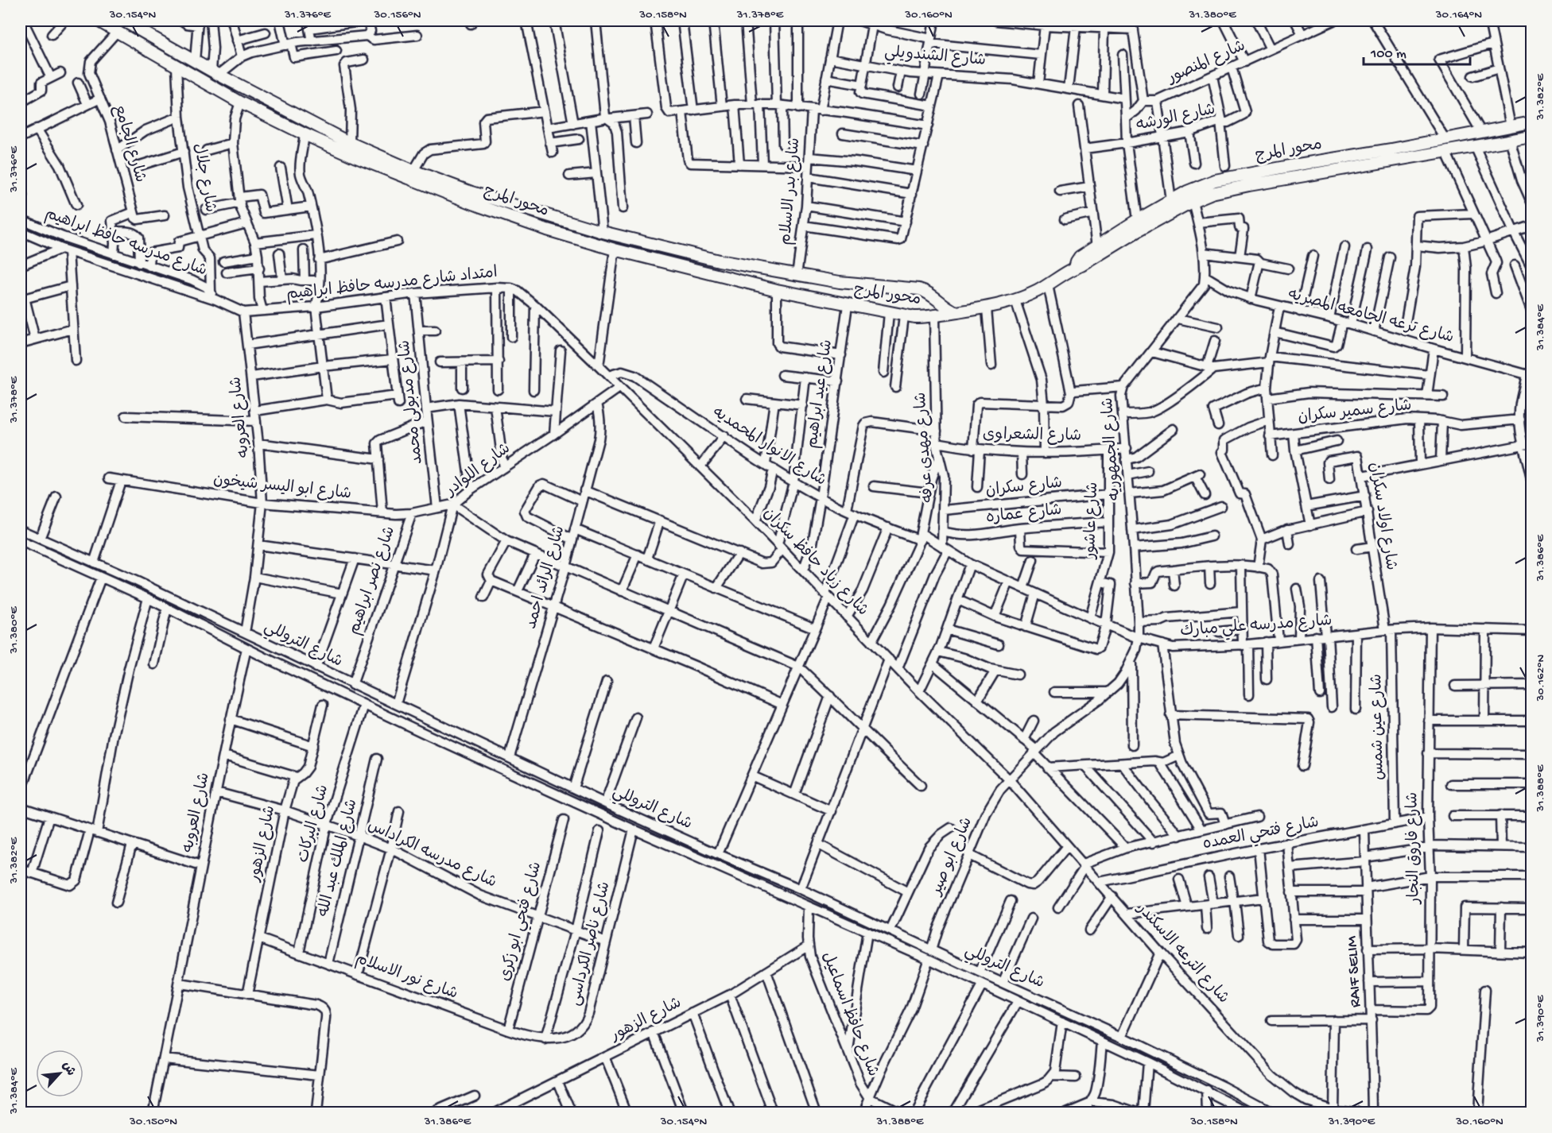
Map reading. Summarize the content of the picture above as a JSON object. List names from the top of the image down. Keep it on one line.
{"streets":{"main road":["محور المرج"],"street":["شارع الشندويلي","شارع المنصور","شارع الورشه","شارع الجامع","شارع جلال","شارع بدر الاسلام","شارع مدرسه حافظ ابراهيم","امتداد شارع مدرسه حافظ ابراهيم","شارع ترعه الجامعه المصريه","شارع عيد ابراهيم","شارع مدبولى محمد","شارع سمير سكران","شارع العروبه","شارع الشعراوى","شارع الانوار المحمديه","شارع مهدى عرفه","شارع الجمهوريه","شارع اللوادر","شارع ابو اليسر شيخون","شارع سكران","شارع عماره","شارع اولاد سكران","شارع عاشور","شارع زياد حافظ سكران","شارع الرائد احمد","شارع نصر ابراهيم","شارع مدرسه علي مبارك","شارع التروللي","شارع عين شمس","شارع البركات","شارع فتحي العمده","شارع الزهور","شارع فاروق النجار","شارع مدرسه الكراداس","شارع ابو صير","شارع الملك عبد الله","شارع فتحي ابو زكرى","شارع ناصر الكرداسى","شارع الترعه الاسكندر","RAIF SELIM","شارع نور الاسلام","شارع حافظ اسماعيل"]},"crossings":[["شارع الشندويلي","شارع بدر الاسلام"],["شارع المنصور","شارع الورشه"],["شارع الجامع","محور المرج"],["محور المرج","شارع جلال"],["محور المرج","شارع بدر الاسلام"],["محور المرج","شارع عيد ابراهيم"],["محور المرج","شارع مهدى عرفه"],["محور المرج","شارع الجمهوريه"],["شارع جلال","شارع مدرسه حافظ ابراهيم"],["شارع مدرسه حافظ ابراهيم","امتداد شارع مدرسه حافظ ابراهيم"],["شارع مدرسه حافظ ابراهيم","شارع العروبه"],["امتداد شارع مدرسه حافظ ابراهيم","شارع مدبولى محمد"],["امتداد شارع مدرسه حافظ ابراهيم","شارع العروبه"],["امتداد شارع مدرسه حافظ ابراهيم","شارع زياد حافظ سكران"],["شارع ترعه الجامعه المصريه","شارع الجمهوريه"],["شارع عيد ابراهيم","شارع الانوار المحمديه"],["شارع عيد ابراهيم","شارع زياد حافظ سكران"],["شارع مدبولى محمد","شارع ابو اليسر شيخون"],["شارع العروبه","شارع ابو اليسر شيخون"],["شارع العروبه","شارع التروللي"],["شارع العروبه","شارع مدرسه الكراداس"],["شارع الشعراوى","شارع مهدى عرفه"],["شارع الشعراوى","شارع الجمهوريه"],["شارع الشعراوى","شارع عاشور"],["شارع الانوار المحمديه","شارع زياد حافظ سكران"],["شارع الانوار المحمديه","شارع مدرسه علي مبارك"],["شارع مهدى عرفه","شارع سكران"],["شارع مهدى عرفه","شارع عماره"],["شارع مهدى عرفه","شارع مدرسه علي مبارك"],["شارع الجمهوريه","شارع مدرسه علي مبارك"],["شارع الجمهوريه","شارع ابو صير"],["شارع اللوادر","شارع ابو اليسر شيخون"],["شارع اللوادر","شارع زياد حافظ سكران"],["شارع اللوادر","شارع الرائد احمد"],["شارع اللوادر","شارع التروللي"],["شارع ابو اليسر شيخون","شارع نصر ابراهيم"],["شارع سكران","شارع عاشور"],["شارع عماره","شارع عاشور"],["شارع اولاد سكران","شارع مدرسه علي مبارك"],["شارع اولاد سكران","شارع عين شمس"],["شارع عاشور","شارع مدرسه علي مبارك"],["شارع زياد حافظ سكران","شارع ابو صير"],["شارع زياد حافظ سكران","شارع الترعه الاسكندر"],["شارع الرائد احمد","شارع التروللي"],["شارع نصر ابراهيم","شارع التروللي"],["شارع مدرسه علي مبارك","شارع عين شمس"],["شارع مدرسه علي مبارك","شارع فاروق النجار"],["شارع التروللي","شارع البركات"],["شارع التروللي","شارع ابو صير"],["شارع التروللي","شارع ناصر الكرداسى"],["شارع التروللي","شارع حافظ اسماعيل"],["شارع عين شمس","شارع فتحي العمده"],["شارع البركات","شارع مدرسه الكراداس"],["شارع البركات","شارع نور الاسلام"],["شارع فتحي العمده","شارع فاروق النجار"],["شارع فتحي العمده","شارع الترعه الاسكندر"],["شارع فتحي العمده","RAIF SELIM"],["شارع الزهور","شارع مدرسه الكراداس"],["شارع الزهور","شارع نور الاسلام"],["شارع الزهور","شارع حافظ اسماعيل"],["شارع فاروق النجار","RAIF SELIM"],["شارع مدرسه الكراداس","شارع الملك عبد الله"],["شارع مدرسه الكراداس","شارع فتحي ابو زكرى"],["شارع مدرسه الكراداس","شارع ناصر الكرداسى"],["شارع ابو صير","شارع الترعه الاسكندر"],["شارع الملك عبد الله","شارع نور الاسلام"],["شارع فتحي ابو زكرى","شارع نور الاسلام"],["شارع ناصر الكرداسى","شارع نور الاسلام"]],"scale_bar":"100 m","north":"top right","coordinates":["30.154°N","31.376°E","30.156°N","30.158°N","31.378°E","30.160°N","31.380°E","30.164°N","31.382°E","31.384°E","31.386°E","30.162°N","31.388°E","31.390°E","30.150°N"]}
